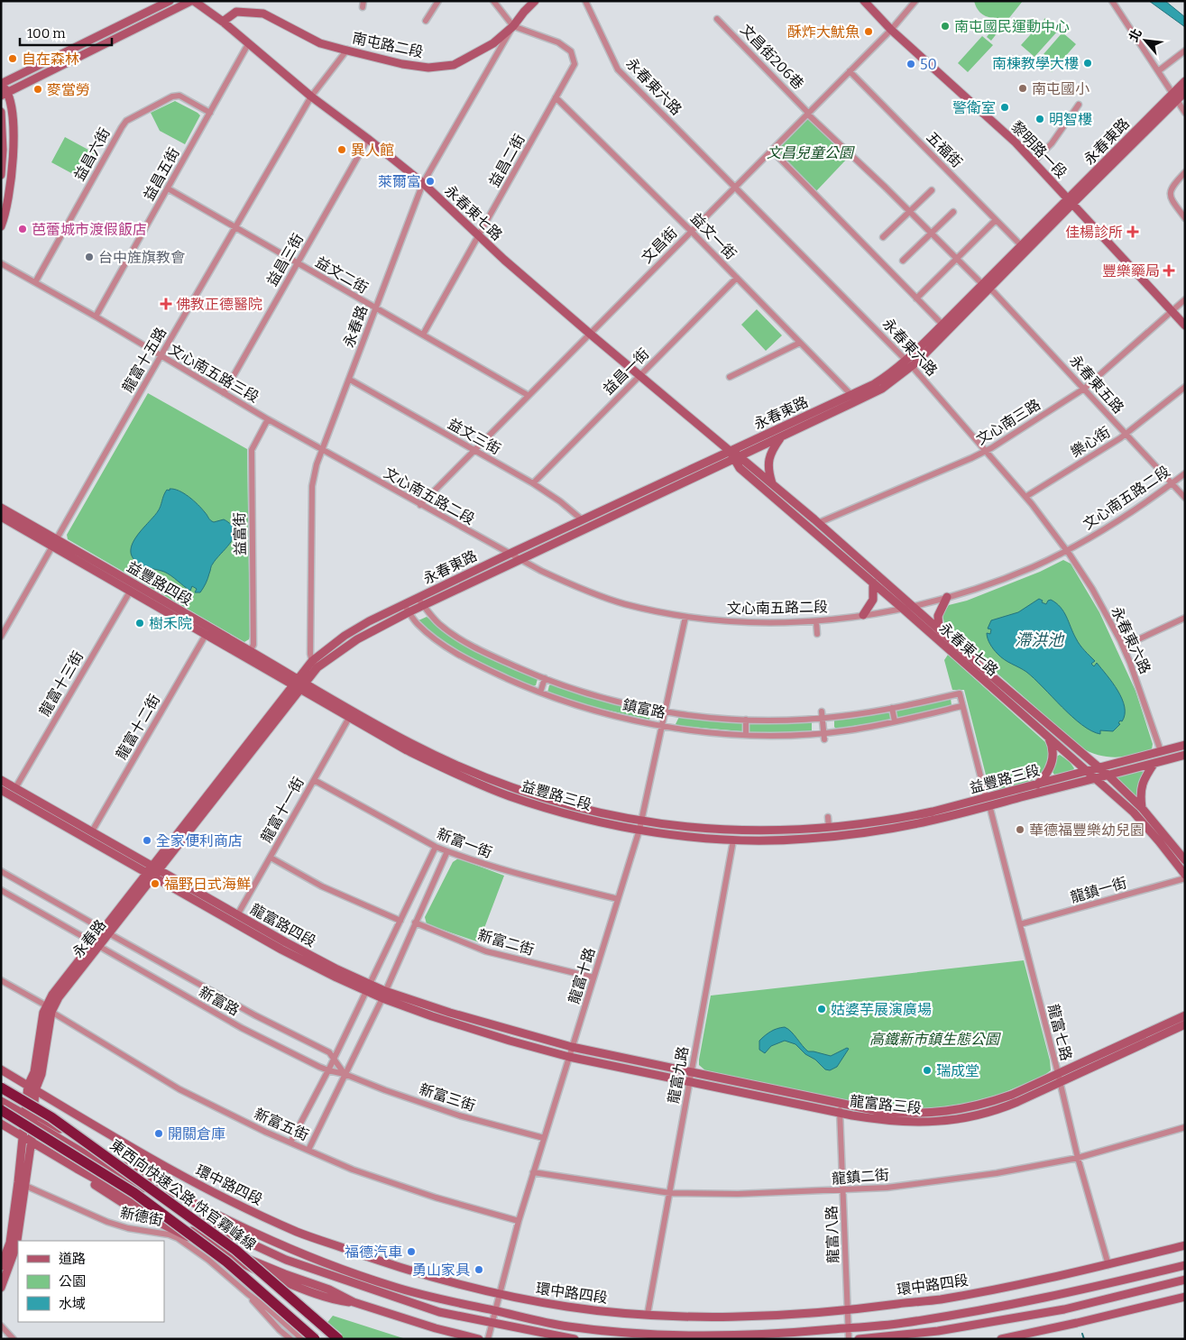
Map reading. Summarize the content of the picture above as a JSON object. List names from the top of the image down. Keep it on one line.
{"streets":{"highway":["東西向快速公路 快官霧峰線"],"street":["南屯路二段","文昌街206巷","永春東六路","永春東路","五福街","黎明路一段","益昌六街","益昌二街","益昌五街","永春東七路","益文一街","文昌街","益昌三街","益文二街","永春路","龍富十五路","益昌一街","文心南五路三段","永春東五路","文心南三路","益文三街","樂心街","文心南五路二段","益富街","益豐路四段","龍富十三街","鎮富路","龍富十二街","益豐路三段","龍富十一街","新富一街","龍鎮一街","龍富路四段","新富二街","龍富十路","新富路","龍富七路","龍富九路","新富三街","龍富路三段","新富五街","龍鎮二街","環中路四段","新德街","龍富八路"]},"crossings":[["南屯路二段","益昌二街"],["南屯路二段","永春東七路"],["南屯路二段","永春路"],["南屯路二段","龍富十五路"],["文昌街206巷","文昌街"],["文昌街206巷","永春東五路"],["永春東六路","永春東路"],["永春東六路","文昌街"],["永春東六路","文心南三路"],["永春東六路","樂心街"],["永春東六路","文心南五路二段"],["永春東六路","益豐路三段"],["永春東路","五福街"],["永春東路","黎明路一段"],["永春東路","永春東七路"],["永春東路","益文一街"],["永春東路","永春路"],["永春東路","永春東五路"],["永春東路","益文三街"],["永春東路","文心南五路二段"],["永春東路","鎮富路"],["五福街","文昌街"],["黎明路一段","文昌街"],["黎明路一段","文心南三路"],["益昌六街","益昌五街"],["益昌六街","文心南五路三段"],["益昌二街","永春東七路"],["益昌二街","益文一街"],["益昌二街","益文二街"],["益昌二街","永春路"],["益昌五街","永春東七路"],["益昌五街","益文二街"],["益昌五街","文心南五路三段"],["永春東七路","文昌街"],["永春東七路","益昌三街"],["永春東七路","永春路"],["永春東七路","龍富十五路"],["永春東七路","益昌一街"],["永春東七路","文心南三路"],["永春東七路","文心南五路二段"],["永春東七路","益豐路三段"],["益文一街","文昌街"],["益文一街","益昌一街"],["文昌街","益文二街"],["文昌街","益文三街"],["文昌街","文心南五路二段"],["益昌三街","益文二街"],["益昌三街","文心南五路三段"],["益文二街","永春路"],["益文二街","龍富十五路"],["永春路","文心南五路三段"],["永春路","益文三街"],["永春路","文心南五路二段"],["永春路","益豐路四段"],["永春路","益豐路三段"],["永春路","龍富路四段"],["永春路","新富路"],["永春路","新富五街"],["永春路","環中路四段"],["永春路","新德街"],["龍富十五路","文心南五路三段"],["龍富十五路","益豐路四段"],["益昌一街","益文三街"],["文心南五路三段","文心南五路二段"],["文心南五路三段","益富街"],["永春東五路","文心南三路"],["永春東五路","樂心街"],["永春東五路","文心南五路二段"],["文心南五路二段","龍富十路"],["益富街","益豐路四段"],["益豐路四段","龍富十三街"],["益豐路四段","龍富十二街"],["益豐路四段","益豐路三段"],["龍富十三街","龍富路四段"],["鎮富路","龍富十路"],["鎮富路","龍富七路"],["龍富十二街","龍富路四段"],["益豐路三段","龍富十一街"],["益豐路三段","龍富十路"],["益豐路三段","龍富七路"],["益豐路三段","龍富九路"],["龍富十一街","新富一街"],["龍富十一街","龍富路四段"],["新富一街","龍富十路"],["龍鎮一街","龍富七路"],["龍富路四段","龍富十路"],["龍富路四段","龍富路三段"],["新富二街","龍富十路"],["龍富十路","新富三街"],["龍富十路","龍富路三段"],["龍富十路","新富五街"],["龍富十路","龍鎮二街"],["龍富十路","環中路四段"],["新富路","新富三街"],["龍富七路","龍富路三段"],["龍富七路","龍鎮二街"],["龍富七路","環中路四段"],["龍富九路","龍富路三段"],["龍富九路","龍鎮二街"],["龍富九路","環中路四段"],["龍富路三段","龍富八路"],["龍鎮二街","龍富八路"],["環中路四段","龍富八路"]],"water":["滯洪池"],"parks":["文昌兒童公園","高鐵新市鎮生態公園"],"places":{"other":["南屯國民運動中心","酥炸大魷魚","自在森林","南棟教學大樓","50","南屯國小","麥當勞","警衛室","明智樓","異人館","萊爾富","芭蕾城市渡假飯店","台中旌旗教會","樹禾院","華德福豐樂幼兒園","全家便利商店","福野日式海鮮","姑婆芋展演廣場","瑞成堂","開關倉庫","福德汽車","勇山家具"],"health":["佳楊診所","豐樂藥局","佛教正德醫院"]},"legend":["道路","公園","水域"],"scale_bar":"100 m","north":"top left"}
